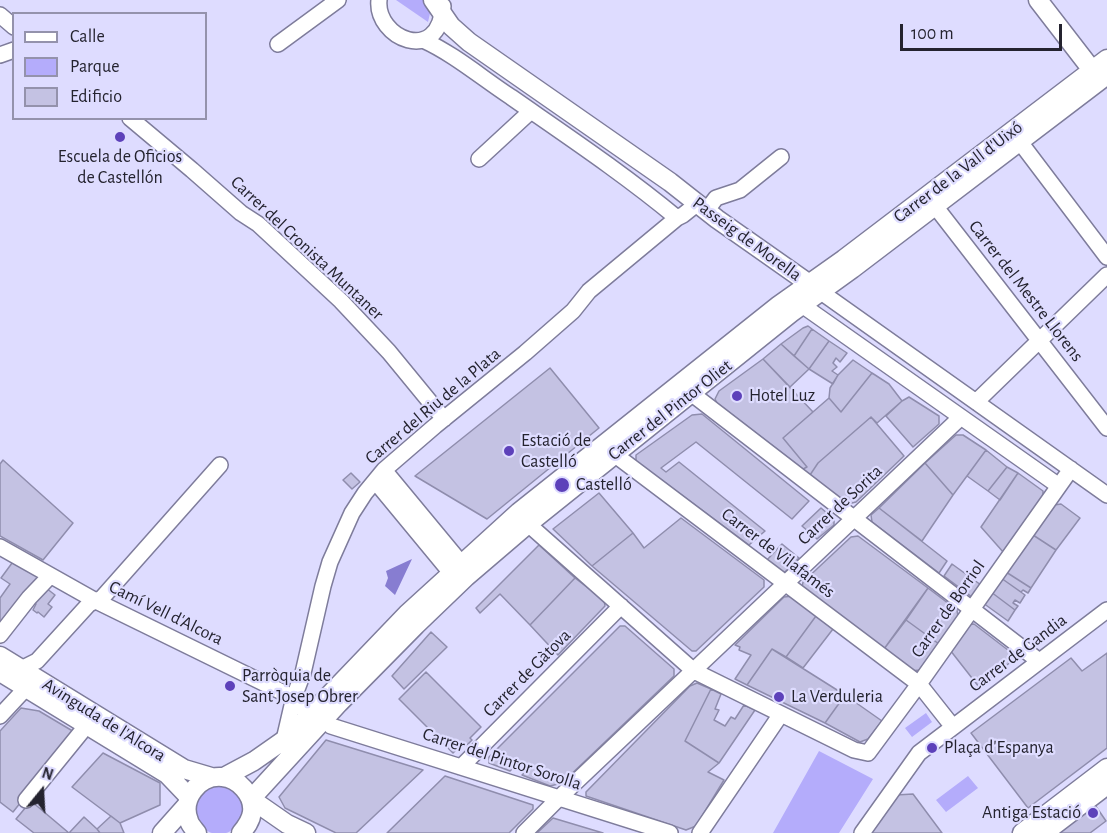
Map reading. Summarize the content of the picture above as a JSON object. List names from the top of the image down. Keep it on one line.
{"streets":{"main road":["Carrer de la Vall d'Uixó","Passeig de Morella","Carrer del Pintor Oliet","Avinguda de l'Alcora"],"street":["Carrer del Cronista Muntaner","Carrer del Mestre Llorens","Carrer del Riu de la Plata","Carrer de Sorita","Carrer de Vilafamés","Carrer de Borriol","Camí Vell d'Alcora","Carrer de Gandia","Carrer de Gàtova","Carrer del Pintor Sorolla"]},"crossings":[["Carrer de la Vall d'Uixó","Passeig de Morella"],["Carrer de la Vall d'Uixó","Carrer del Mestre Llorens"],["Carrer de la Vall d'Uixó","Carrer del Pintor Oliet"],["Passeig de Morella","Carrer del Riu de la Plata"],["Passeig de Morella","Carrer del Pintor Oliet"],["Passeig de Morella","Carrer de Sorita"],["Passeig de Morella","Carrer de Borriol"],["Carrer del Cronista Muntaner","Carrer del Riu de la Plata"],["Carrer del Riu de la Plata","Carrer del Pintor Oliet"],["Carrer del Riu de la Plata","Camí Vell d'Alcora"],["Carrer del Pintor Oliet","Carrer de Vilafamés"],["Carrer del Pintor Oliet","Camí Vell d'Alcora"],["Carrer del Pintor Oliet","Avinguda de l'Alcora"],["Carrer del Pintor Oliet","Carrer del Pintor Sorolla"],["Carrer de Sorita","Carrer de Vilafamés"],["Carrer de Sorita","Carrer del Pintor Sorolla"],["Carrer de Vilafamés","Carrer de Borriol"],["Camí Vell d'Alcora","Carrer del Pintor Sorolla"],["Carrer de Gàtova","Carrer del Pintor Sorolla"]],"places":["Escuela de Oficios de Castellón","Hotel Luz","Estació de Castelló","Castelló","Parròquia de Sant Josep Obrer","La Verduleria","Plaça d'Espanya","Antiga Estació"],"legend":["Calle","Parque","Edificio"],"scale_bar":"100 m","north":"top"}
